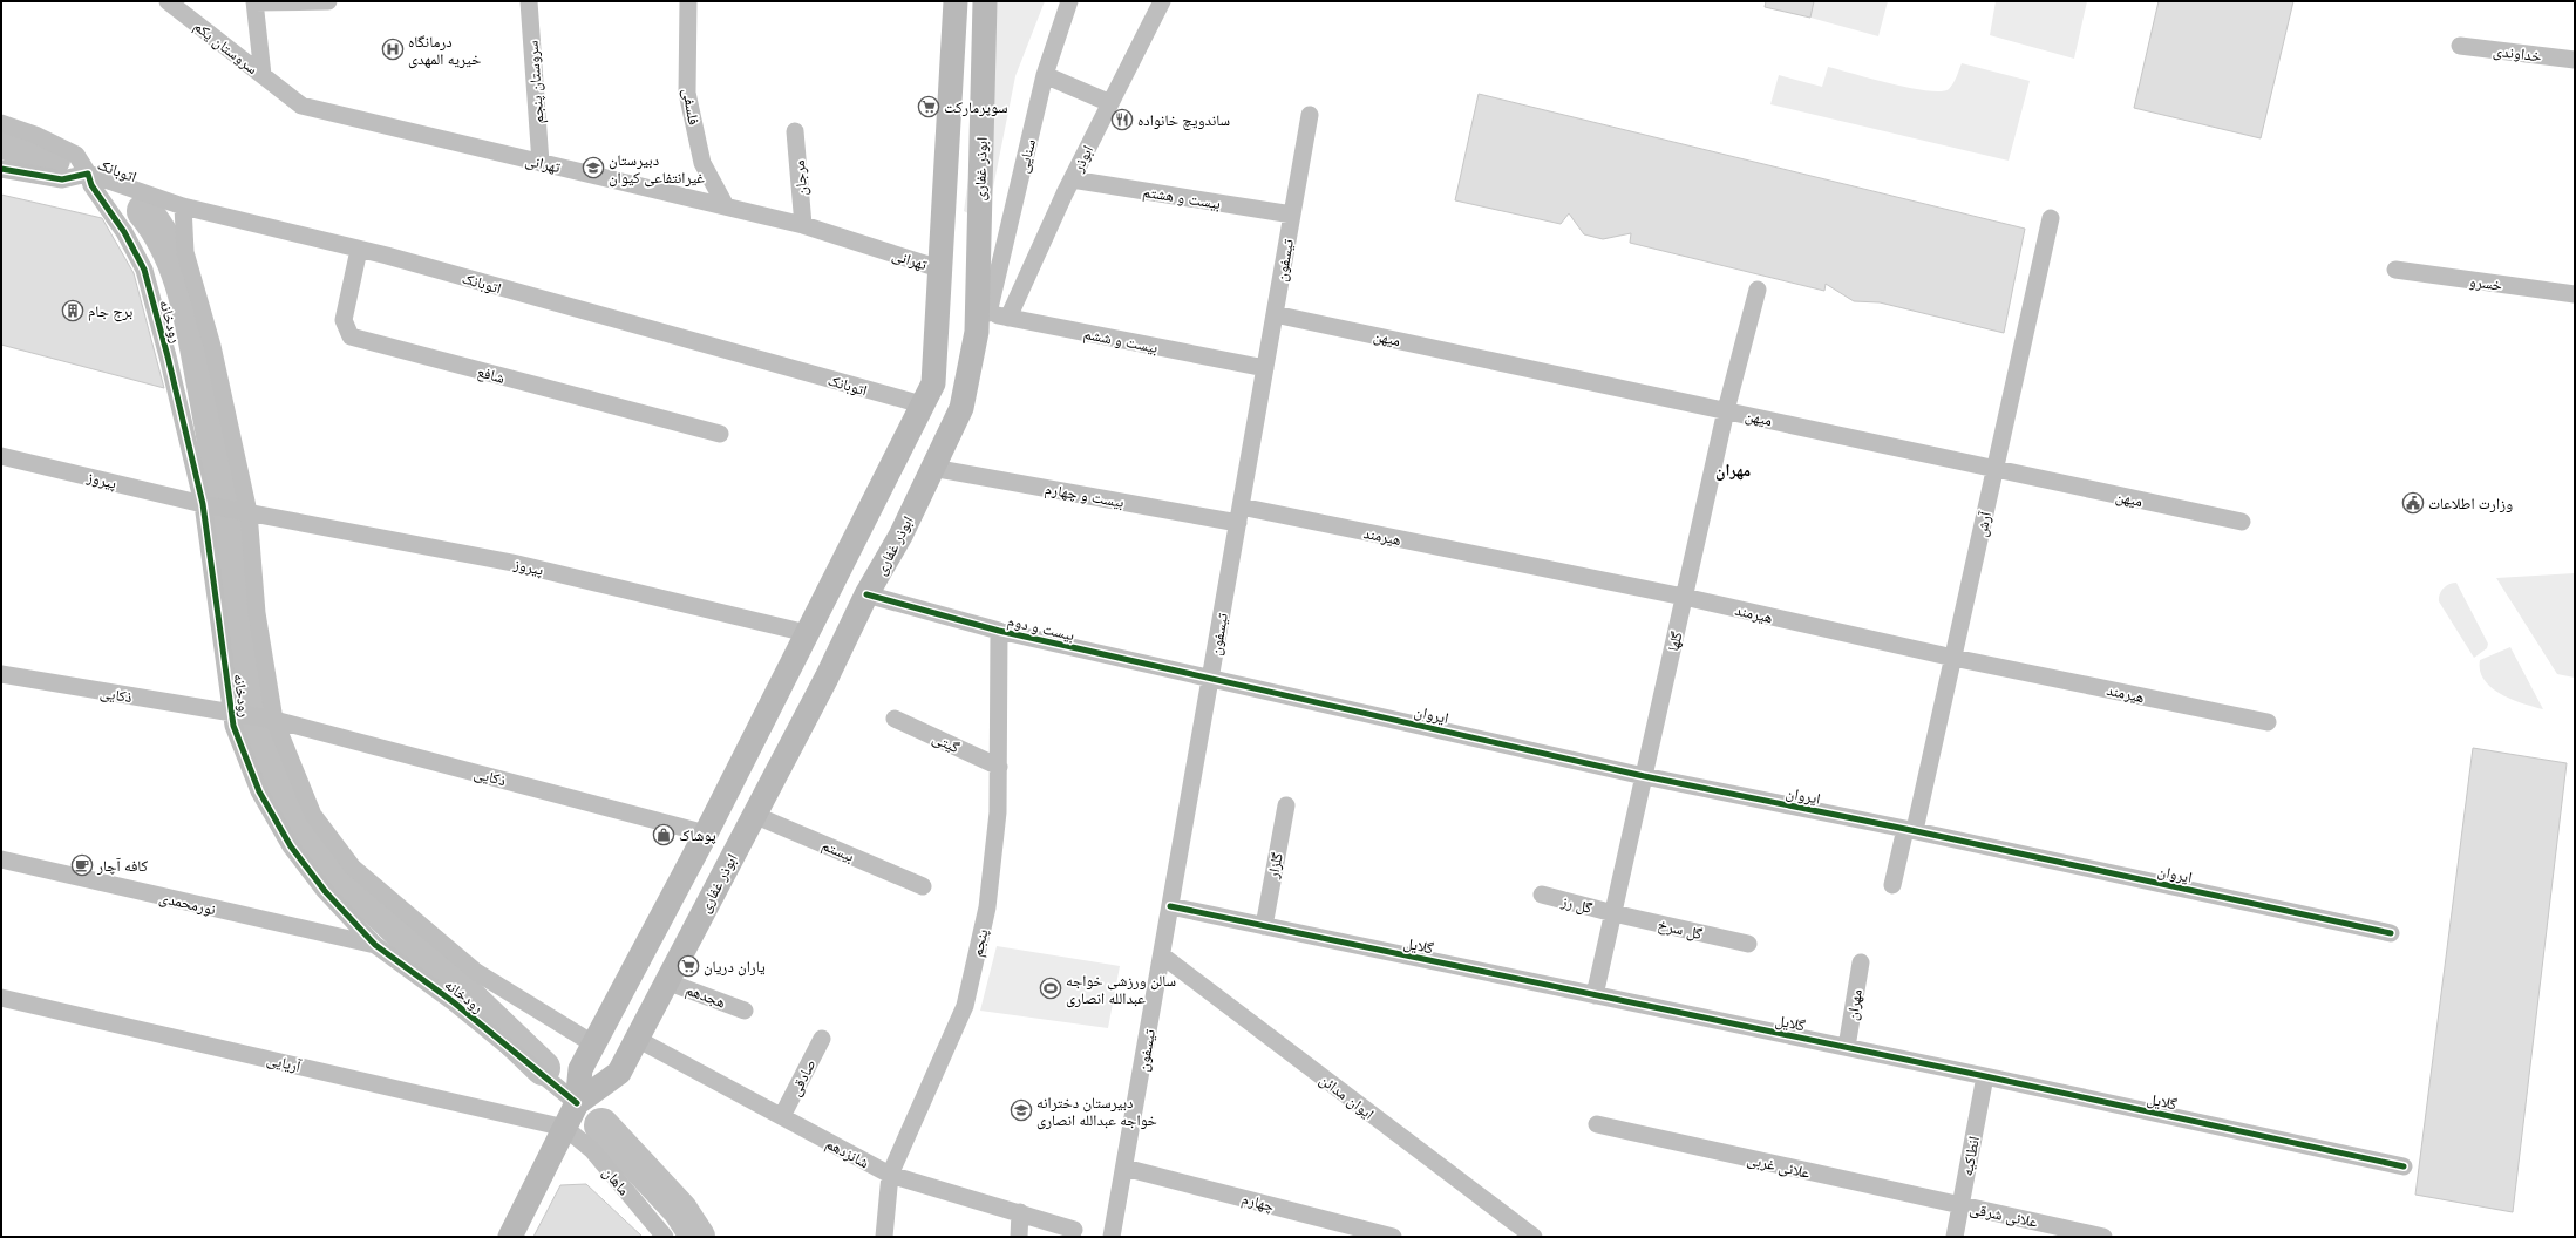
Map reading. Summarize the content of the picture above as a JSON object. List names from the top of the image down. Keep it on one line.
{"streets":{"main road":["ابوذر غفاری"],"street":["سروستان یکم","خداوندی","سروستان پنجم","فلسفی","سنایی","ابوذر","تهرانی","اتوبانک","مرجان","بیست و هشتم","تیسفون","خسرو","رودخانه","میهن","بیست و ششم","شافع","پیروز","بیست و چهارم","آرش","هیرمند","بیست و دوم","گلها","ذکایی","ایروان","گیتی","بیستم","گلزار","نورمحمدی","گل رز","گل سرخ","پنجم","گلایل","هجدهم","مهران","آریایی","صادقی","ایوان مدائن","شانزدهم","انطاکیه","علائی غربی","ماهان","چهارم","علائی شرقی"]},"crossings":[["سروستان یکم","تهرانی"],["سروستان پنجم","تهرانی"],["فلسفی","تهرانی"],["سنایی","ابوذر غفاری"],["سنایی","بیست و ششم"],["ابوذر","بیست و هشتم"],["ابوذر","بیست و ششم"],["تهرانی","ابوذر غفاری"],["تهرانی","مرجان"],["ابوذر غفاری","اتوبانک"],["ابوذر غفاری","رودخانه"],["ابوذر غفاری","بیست و ششم"],["ابوذر غفاری","پیروز"],["ابوذر غفاری","بیست و چهارم"],["ابوذر غفاری","بیست و دوم"],["ابوذر غفاری","ذکایی"],["ابوذر غفاری","بیستم"],["ابوذر غفاری","هجدهم"],["ابوذر غفاری","آریایی"],["ابوذر غفاری","شانزدهم"],["ابوذر غفاری","ماهان"],["اتوبانک","رودخانه"],["اتوبانک","شافع"],["بیست و هشتم","تیسفون"],["تیسفون","میهن"],["تیسفون","بیست و ششم"],["تیسفون","بیست و چهارم"],["تیسفون","هیرمند"],["تیسفون","بیست و دوم"],["تیسفون","ایروان"],["تیسفون","گلایل"],["تیسفون","ایوان مدائن"],["تیسفون","چهارم"],["رودخانه","پیروز"],["رودخانه","ذکایی"],["رودخانه","نورمحمدی"],["میهن","آرش"],["میهن","گلها"],["بیست و چهارم","هیرمند"],["آرش","هیرمند"],["آرش","ایروان"],["هیرمند","گلها"],["بیست و دوم","ایروان"],["بیست و دوم","پنجم"],["گلها","ایروان"],["گلها","گل رز"],["گلها","گل سرخ"],["گلها","گلایل"],["گیتی","پنجم"],["گلزار","گلایل"],["گل رز","گل سرخ"],["پنجم","شانزدهم"],["گلایل","مهران"],["گلایل","انطاکیه"],["آریایی","ماهان"],["صادقی","شانزدهم"],["انطاکیه","علائی غربی"],["انطاکیه","علائی شرقی"],["علائی غربی","علائی شرقی"]],"districts":["مهران"],"places":{"hospital":["درمانگاه خیریه المهدی"],"supermarket":["سوپرمارکت","یاران دریان"],"restaurant":["ساندویچ خانواده"],"school or university":["دبیرستان غیرانتفاعی کیوان","دبیرستان دخترانه خواجه عبدالله انصاری"],"building":["برج جام"],"public building":["وزارت اطلاعات"],"shop":["پوشاک"],"cafe":["کافه آچار"],"sports":["سالن ورزشی خواجه عبدالله انصاری"]}}
